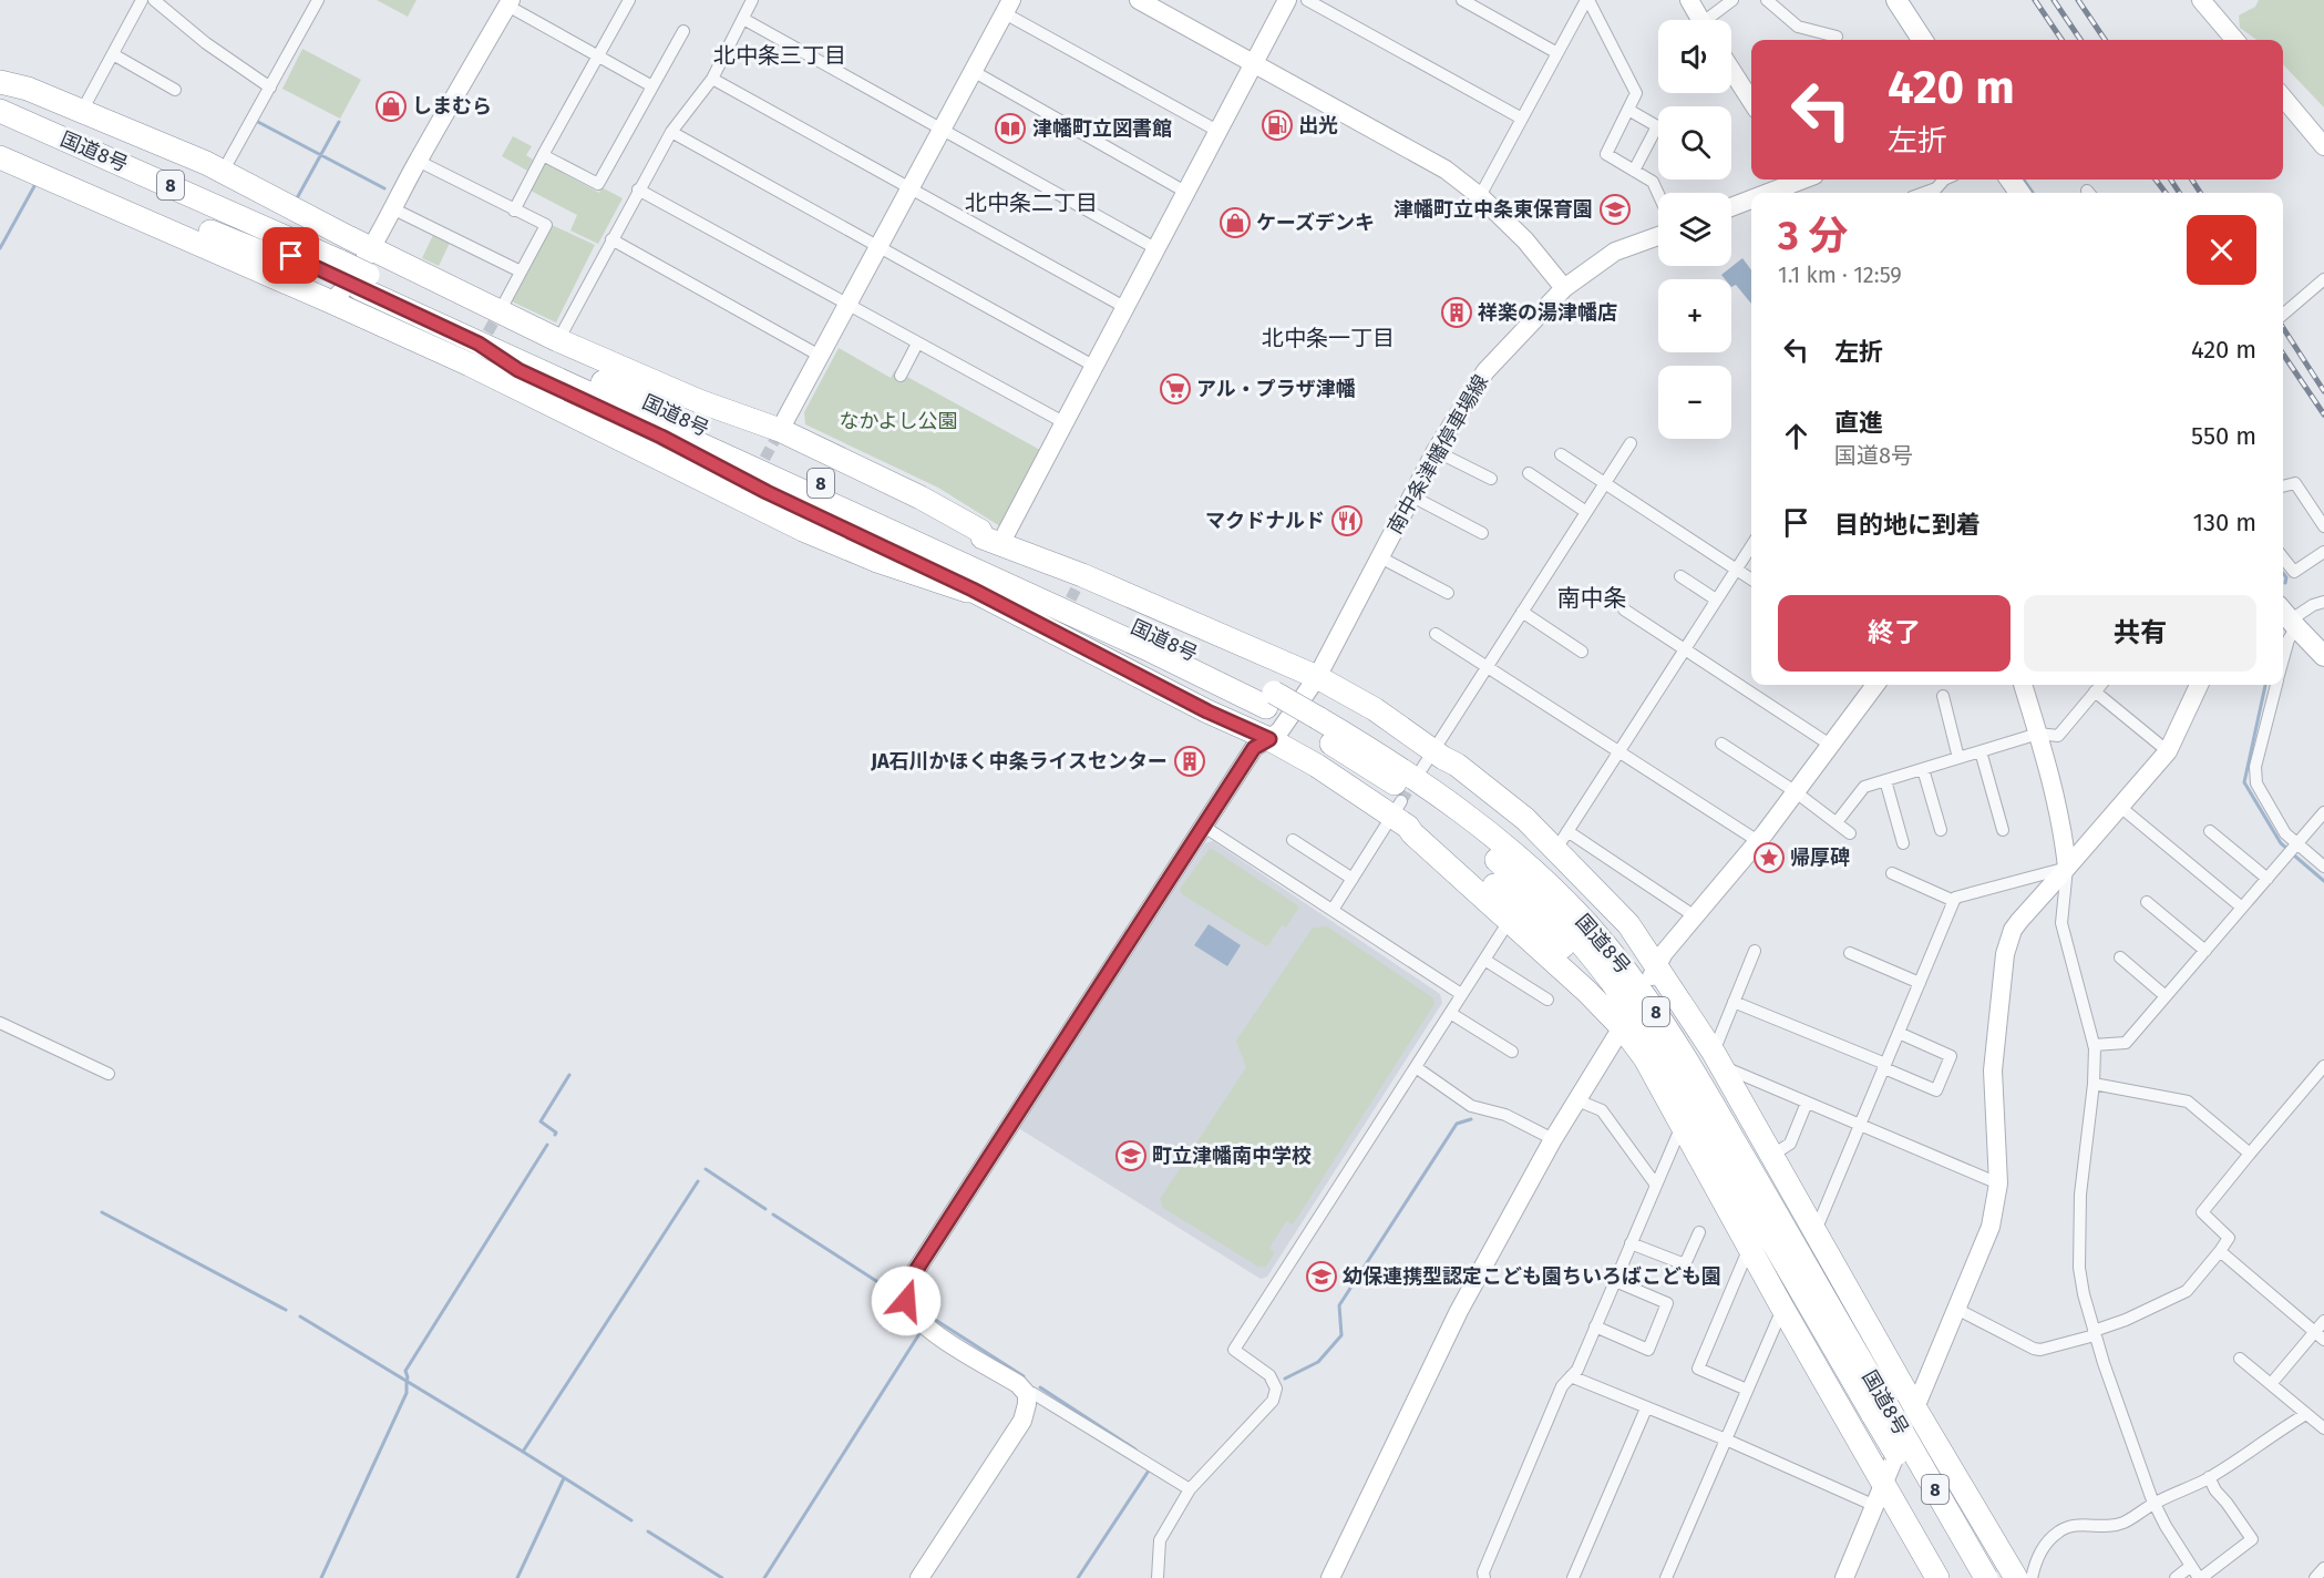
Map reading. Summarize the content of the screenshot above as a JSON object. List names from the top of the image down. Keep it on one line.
{"streets":{"highway":["国道8号","8"],"street":["南中条津幡停車場線"]},"crossings":[["国道8号","8"]],"districts":["北中条三丁目","北中条二丁目","北中条一丁目","南中条"],"parks":["なかよし公園"],"places":{"shop":["しまむら","ケーズデンキ"],"fuel station":["出光"],"library":["津幡町立図書館"],"school or university":["津幡町立中条東保育園","町立津幡南中学校","幼保連携型認定こども園ちいろばこども園"],"building":["祥楽の湯津幡店","JA石川かほく中条ライスセンター"],"supermarket":["アル・プラザ津幡"],"restaurant":["マクドナルド"],"place":["帰厚碑"]},"page":{"map_buttons":["+","−"],"turn":["420 m","左折"],"heading":["3 分","1.1 km · 12:59"],"list":[{"name":"左折","value":"420 m"},{"name":"直進","note":"国道8号","value":"550 m"},{"name":"目的地に到着","value":"130 m"}],"buttons":["終了","共有"]}}
